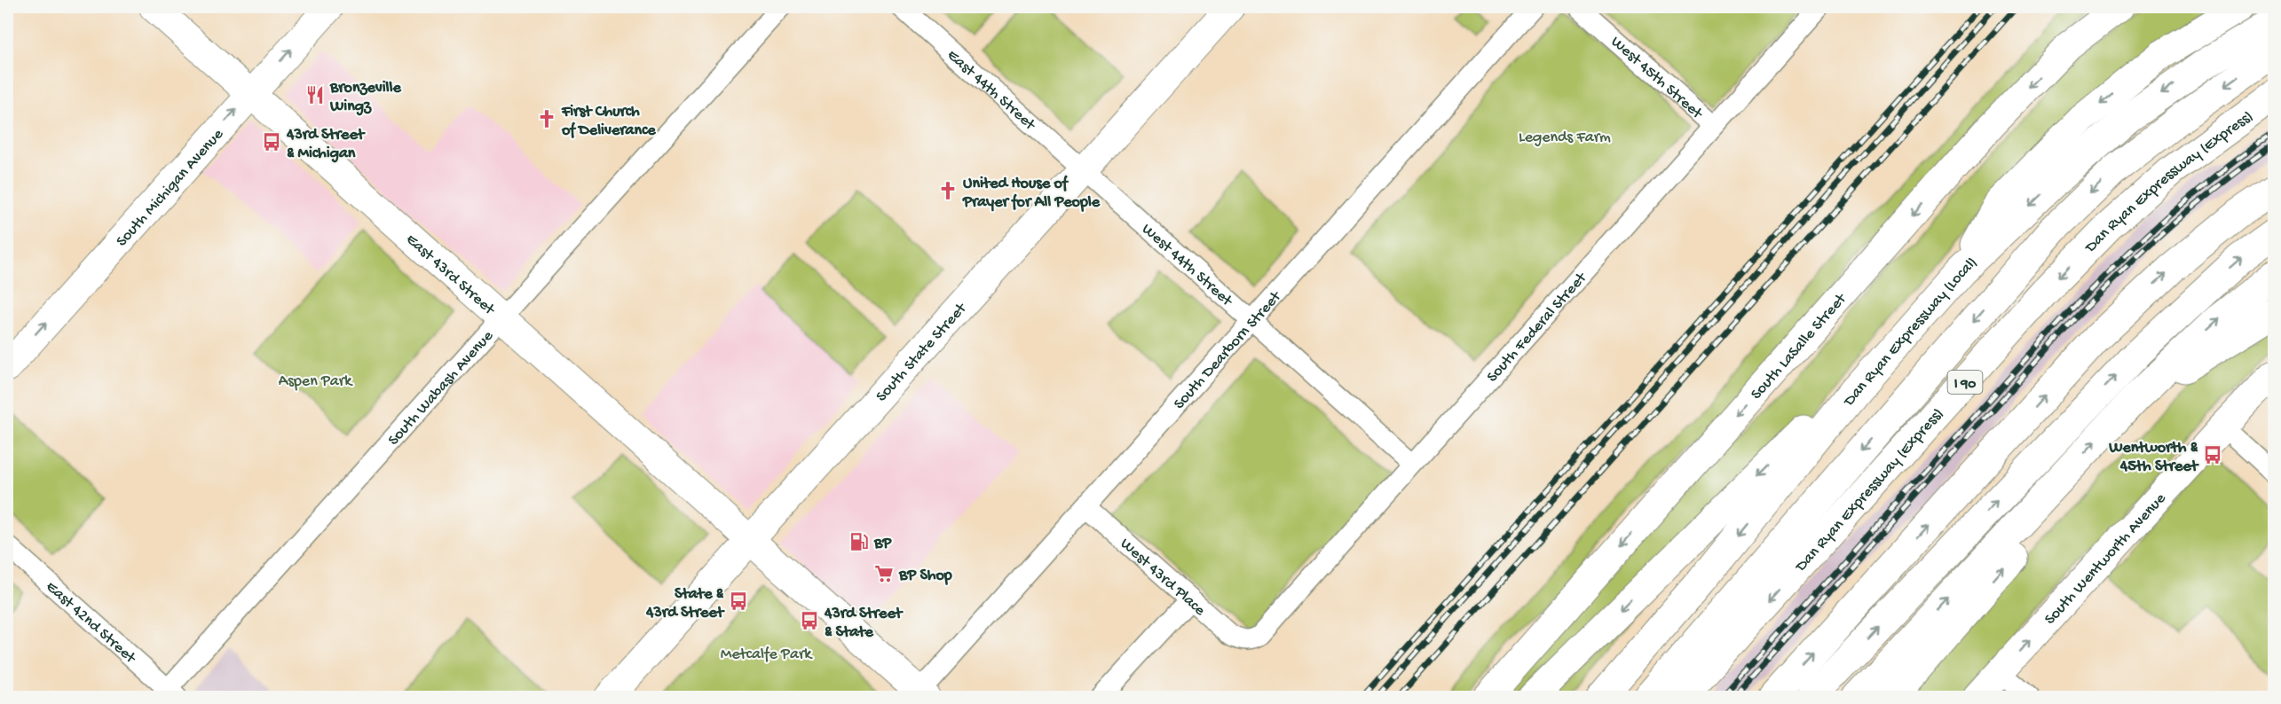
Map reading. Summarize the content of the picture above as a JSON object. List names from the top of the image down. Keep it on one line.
{"streets":{"highway":["Dan Ryan Expressway (Express)","Dan Ryan Expressway (Local)","I 90"],"main road":["South Michigan Avenue","East 43rd Street","South LaSalle Street","South State Street","South Wentworth Avenue"],"street":["West 45th Street","East 44th Street","West 44th Street","South Federal Street","South Dearborn Street","South Wabash Avenue","West 43rd Place","East 42nd Street"]},"crossings":[["West 45th Street","South Federal Street"],["East 44th Street","West 44th Street"],["East 44th Street","South State Street"],["South Michigan Avenue","East 43rd Street"],["West 44th Street","South Federal Street"],["West 44th Street","South Dearborn Street"],["West 44th Street","South State Street"],["East 43rd Street","South Dearborn Street"],["East 43rd Street","South State Street"],["East 43rd Street","South Wabash Avenue"],["South Federal Street","West 43rd Place"],["South Dearborn Street","West 43rd Place"],["South Wabash Avenue","East 42nd Street"]],"one_way":["South Michigan Avenue","South LaSalle Street","South Wentworth Avenue"],"parks":["Legends Farm","Aspen Park","Metcalfe Park"],"places":{"restaurant":["Bronzeville Wingz"],"church":["First Church of Deliverance","United House of Prayer for All People"],"bus stop":["43rd Street & Michigan","Wentworth & 45th Street","State & 43rd Street","43rd Street & State"],"fuel station":["BP"],"supermarket":["BP Shop"]}}
